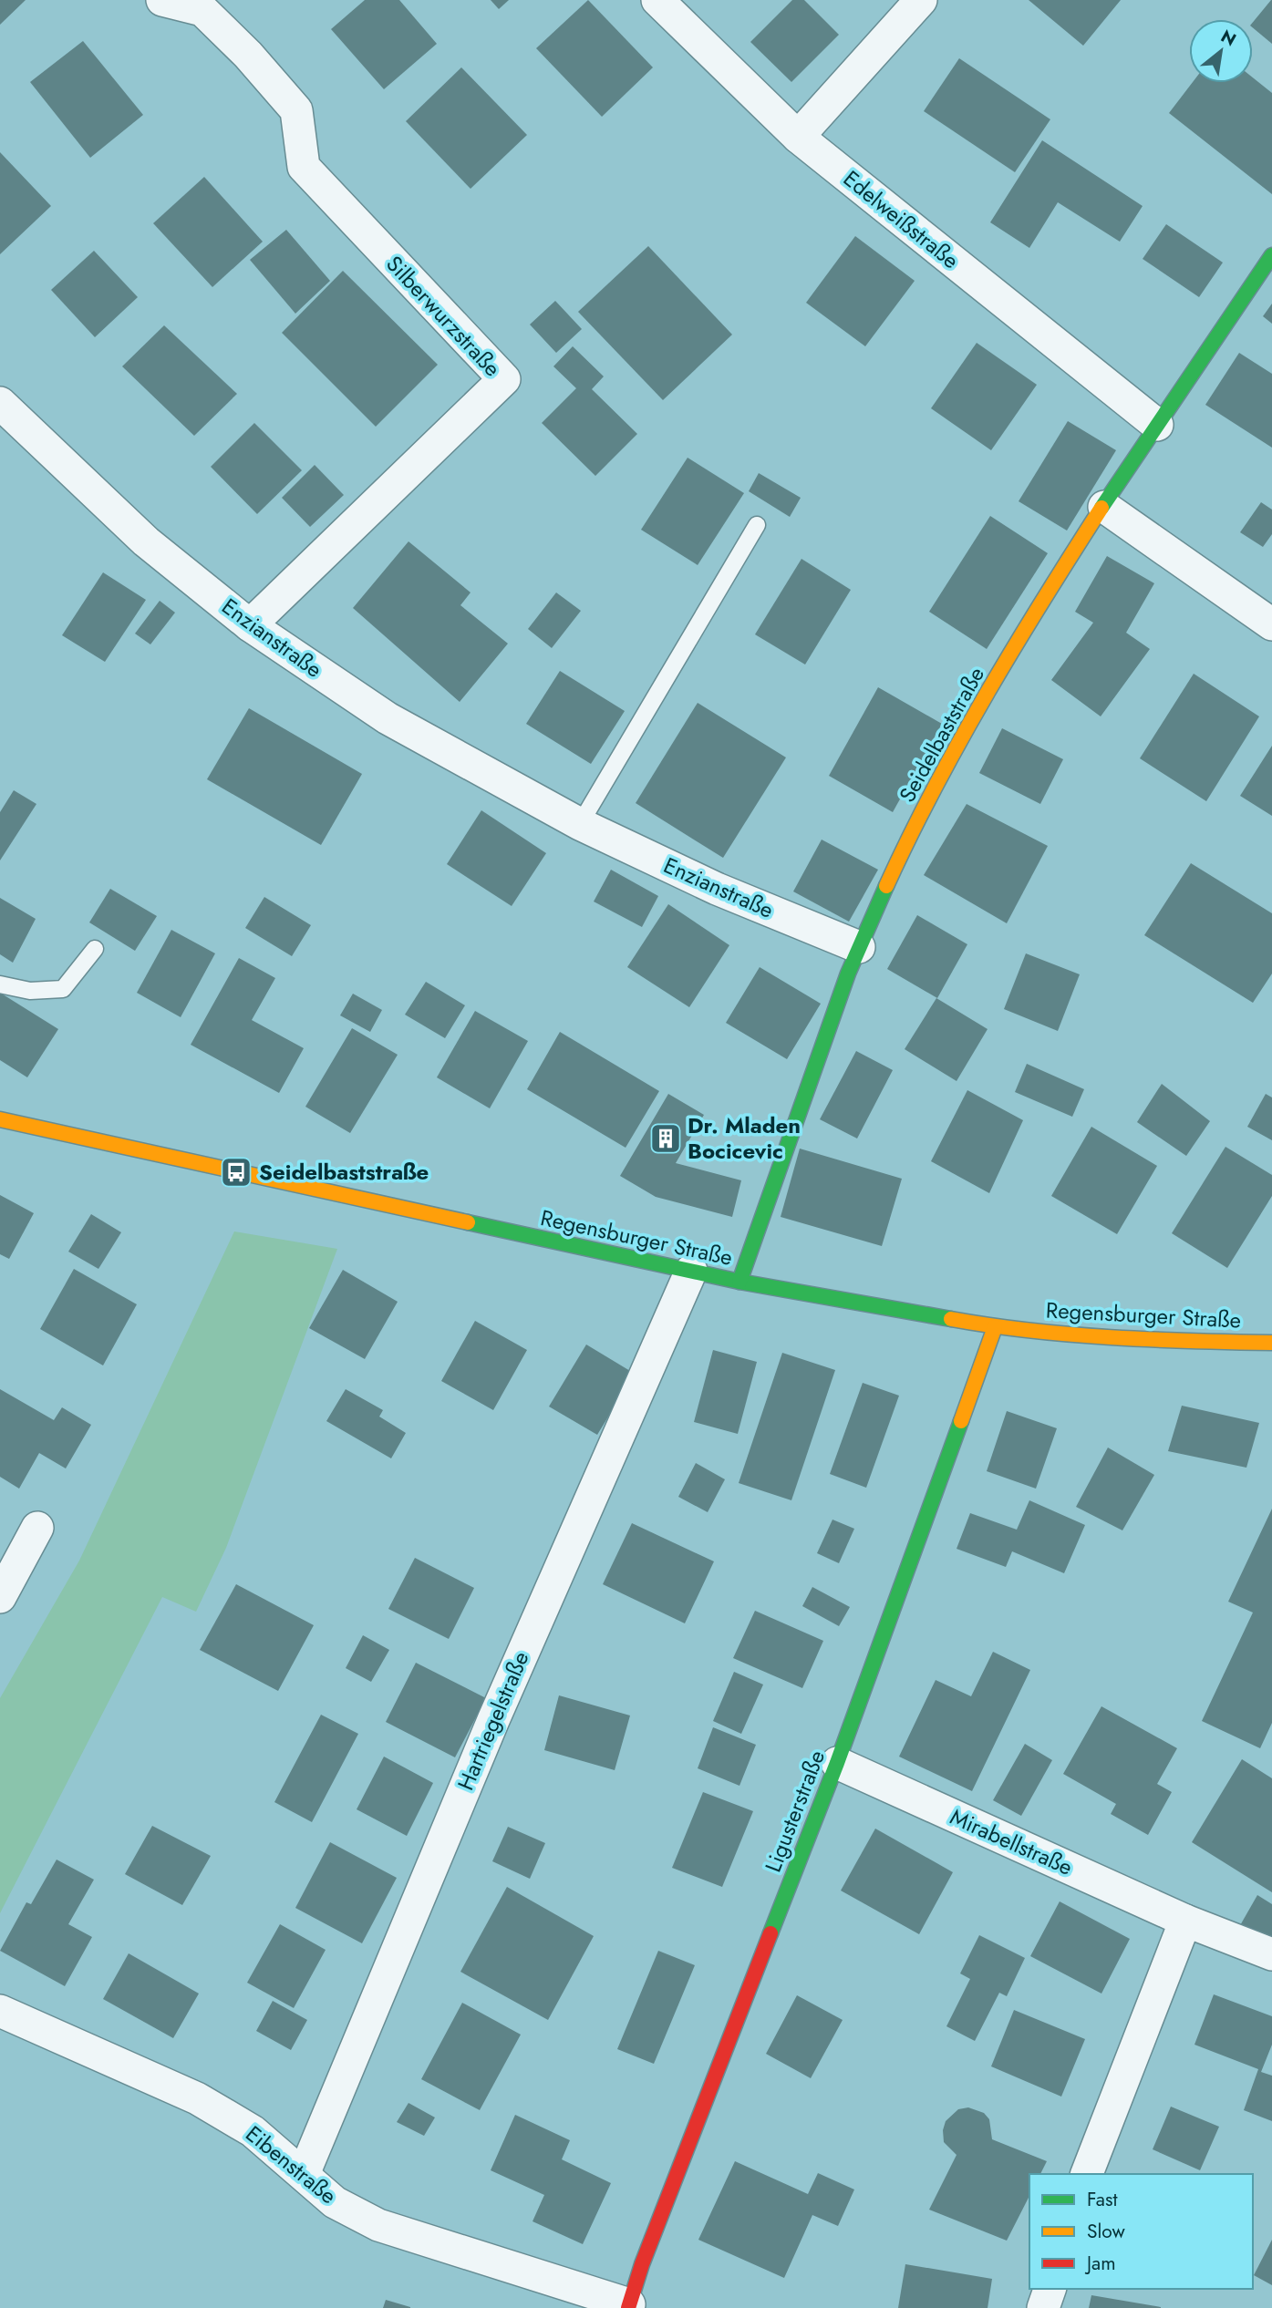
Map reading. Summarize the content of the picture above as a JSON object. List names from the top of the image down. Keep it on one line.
{"streets":{"street":["Edelweißstraße","Silberwurzstraße","Enzianstraße","Seidelbaststraße","Regensburger Straße","Hartriegelstraße","Ligusterstraße","Mirabellstraße","Eibenstraße"]},"crossings":[["Edelweißstraße","Seidelbaststraße"],["Silberwurzstraße","Enzianstraße"],["Enzianstraße","Seidelbaststraße"],["Seidelbaststraße","Regensburger Straße"],["Regensburger Straße","Hartriegelstraße"],["Regensburger Straße","Ligusterstraße"],["Hartriegelstraße","Eibenstraße"],["Ligusterstraße","Mirabellstraße"],["Ligusterstraße","Eibenstraße"]],"places":{"building":["Dr. Mladen Bocicevic"],"bus stop":["Seidelbaststraße"]},"legend":["Fast","Slow","Jam"],"north":"top right"}
